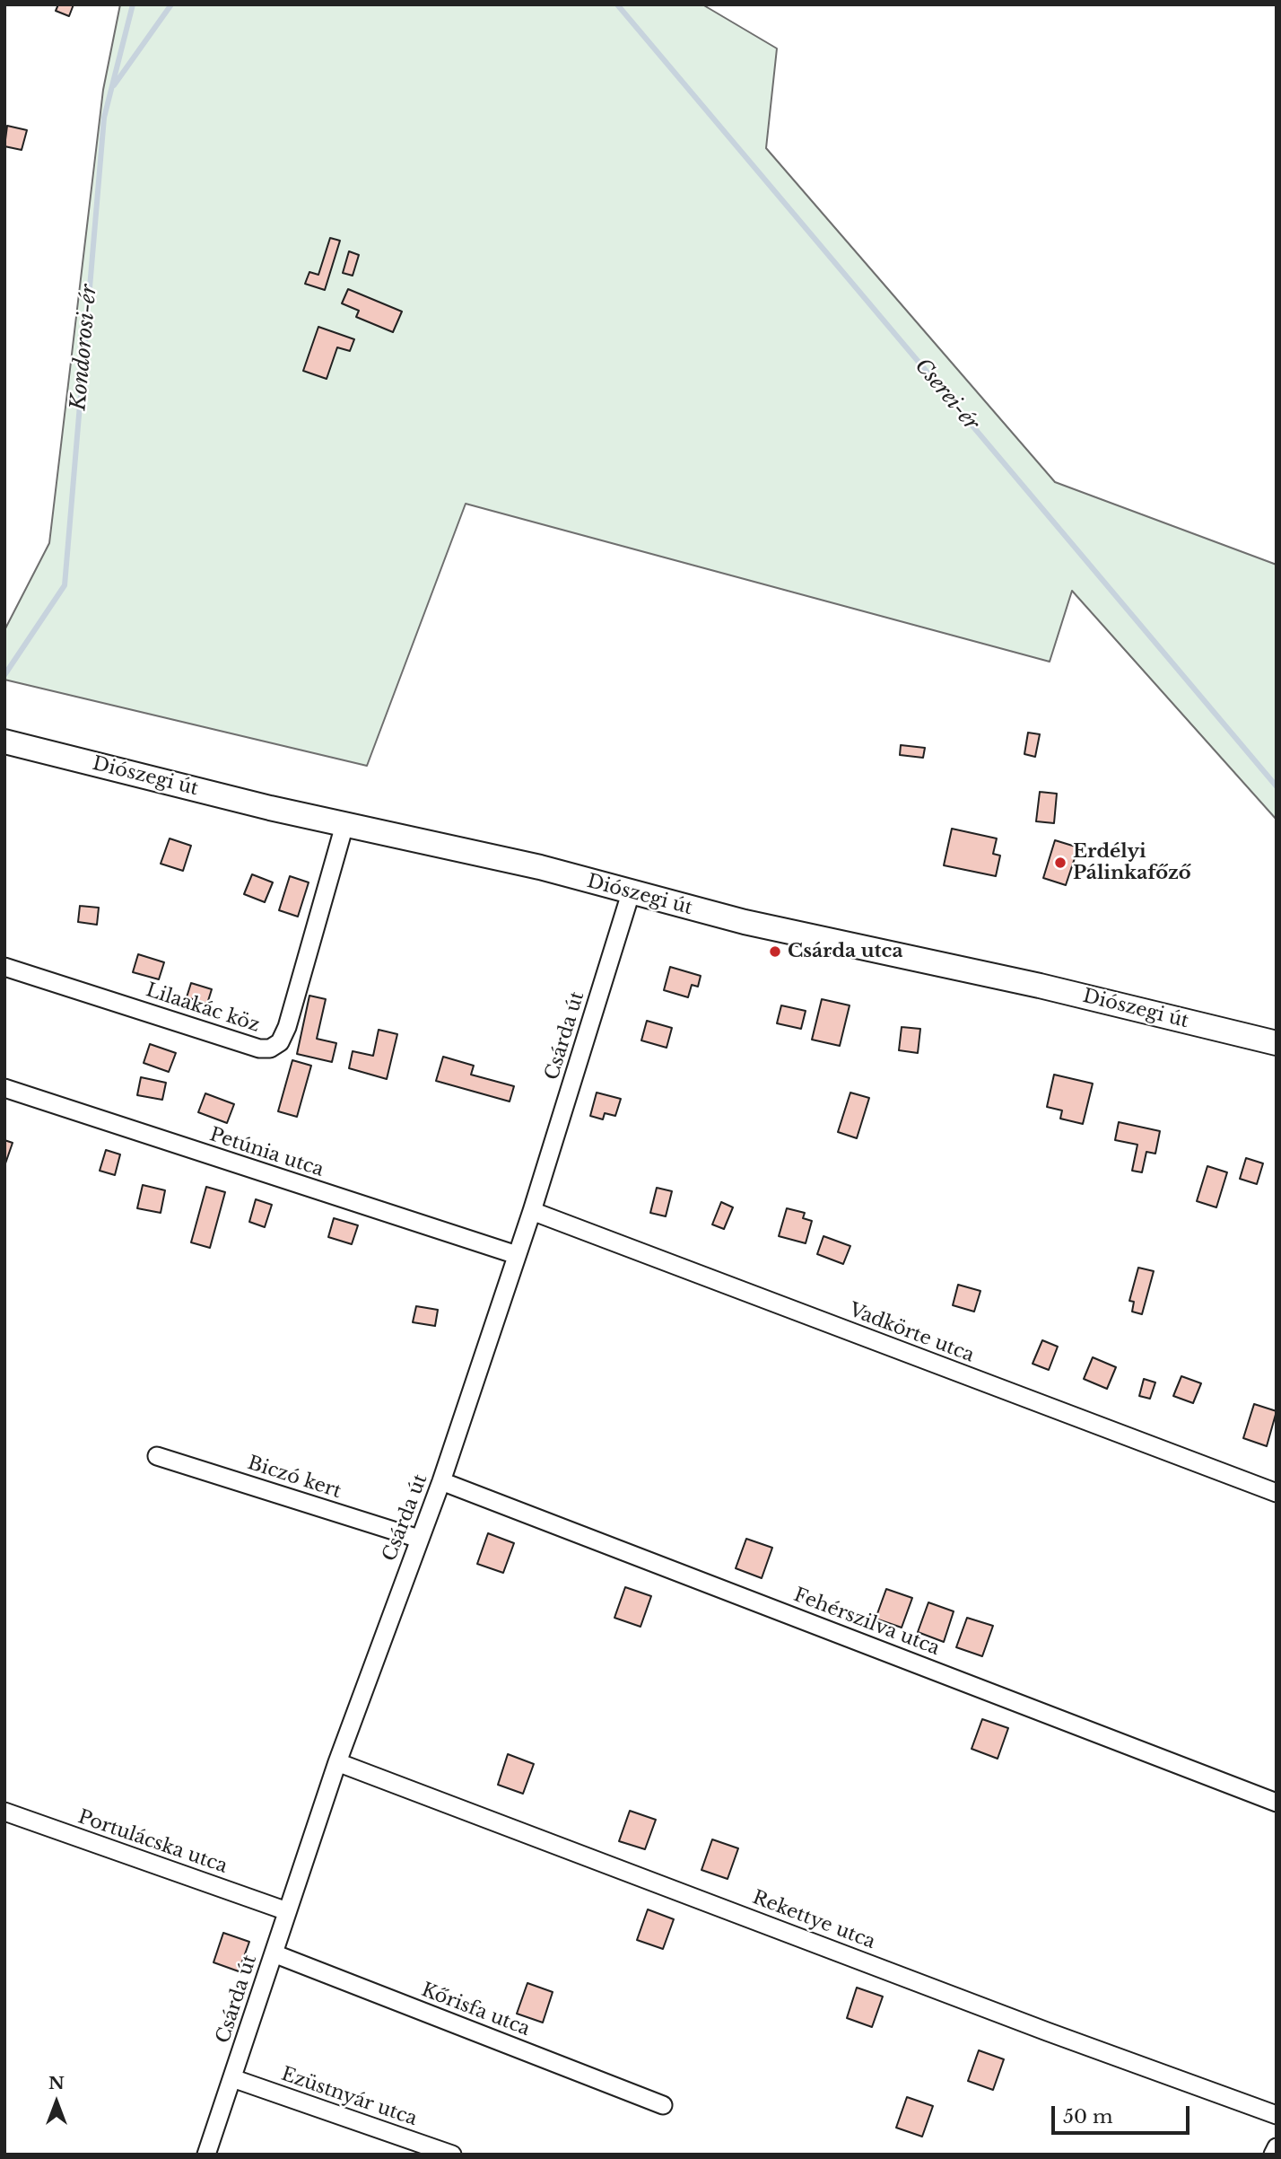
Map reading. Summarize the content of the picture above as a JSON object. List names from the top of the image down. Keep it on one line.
{"streets":{"main road":["Diószegi út"],"street":["Lilaakác köz","Csárda út","Petúnia utca","Vadkörte utca","Biczó kert","Fehérszilva utca","Portulácska utca","Rekettye utca","Kőrisfa utca","Ezüstnyár utca"]},"crossings":[["Diószegi út","Lilaakác köz"],["Diószegi út","Csárda út"],["Csárda út","Petúnia utca"],["Csárda út","Vadkörte utca"],["Csárda út","Biczó kert"],["Csárda út","Fehérszilva utca"],["Csárda út","Portulácska utca"],["Csárda út","Rekettye utca"],["Csárda út","Kőrisfa utca"],["Csárda út","Ezüstnyár utca"]],"water":["Kondorosi-ér","Cserei-ér"],"places":["Erdélyi Pálinkafőző","Csárda utca"],"scale_bar":"50 m","north":"top"}
